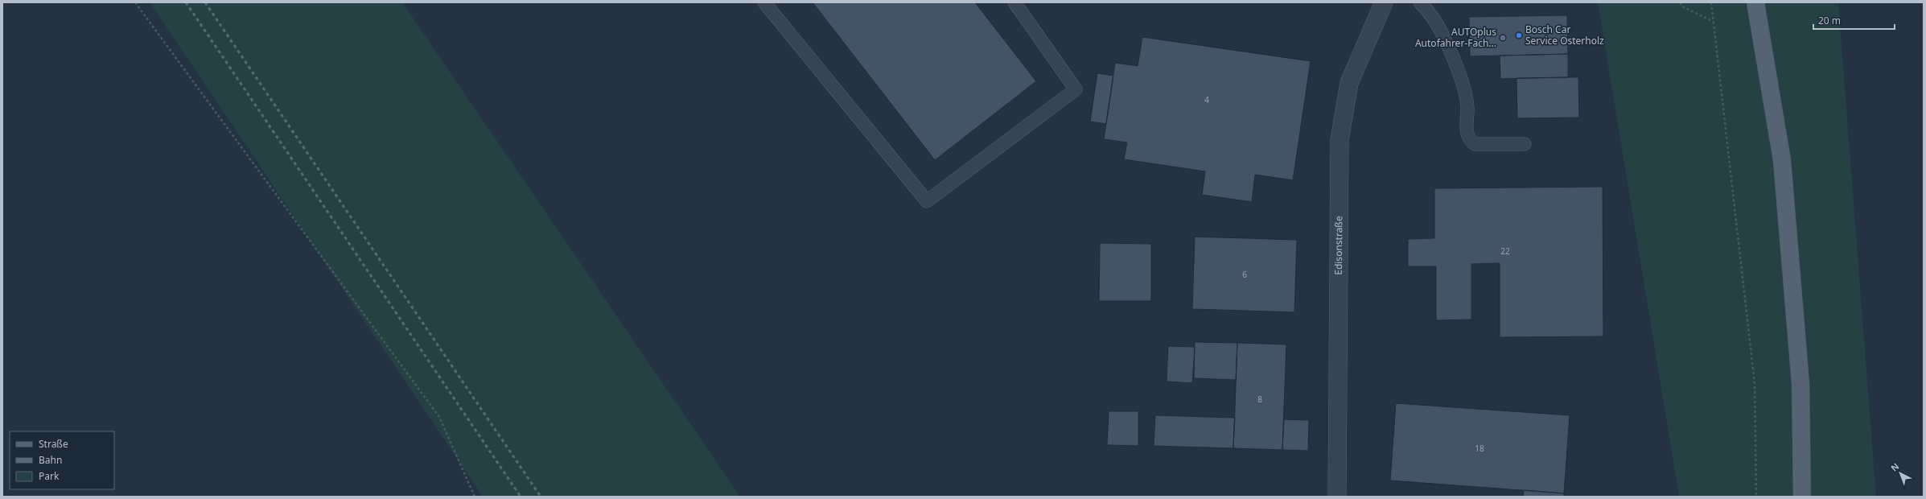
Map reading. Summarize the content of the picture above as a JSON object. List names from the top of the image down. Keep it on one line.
{"streets":{"street":["Edisonstraße"]},"places":["Bosch Car Service Osterholz","AUTOplus Autofahrer-Fach..."],"house_numbers":["4","22","6","8","18"],"legend":["Straße","Bahn","Park"],"scale_bar":"20 m","north":"top left"}
